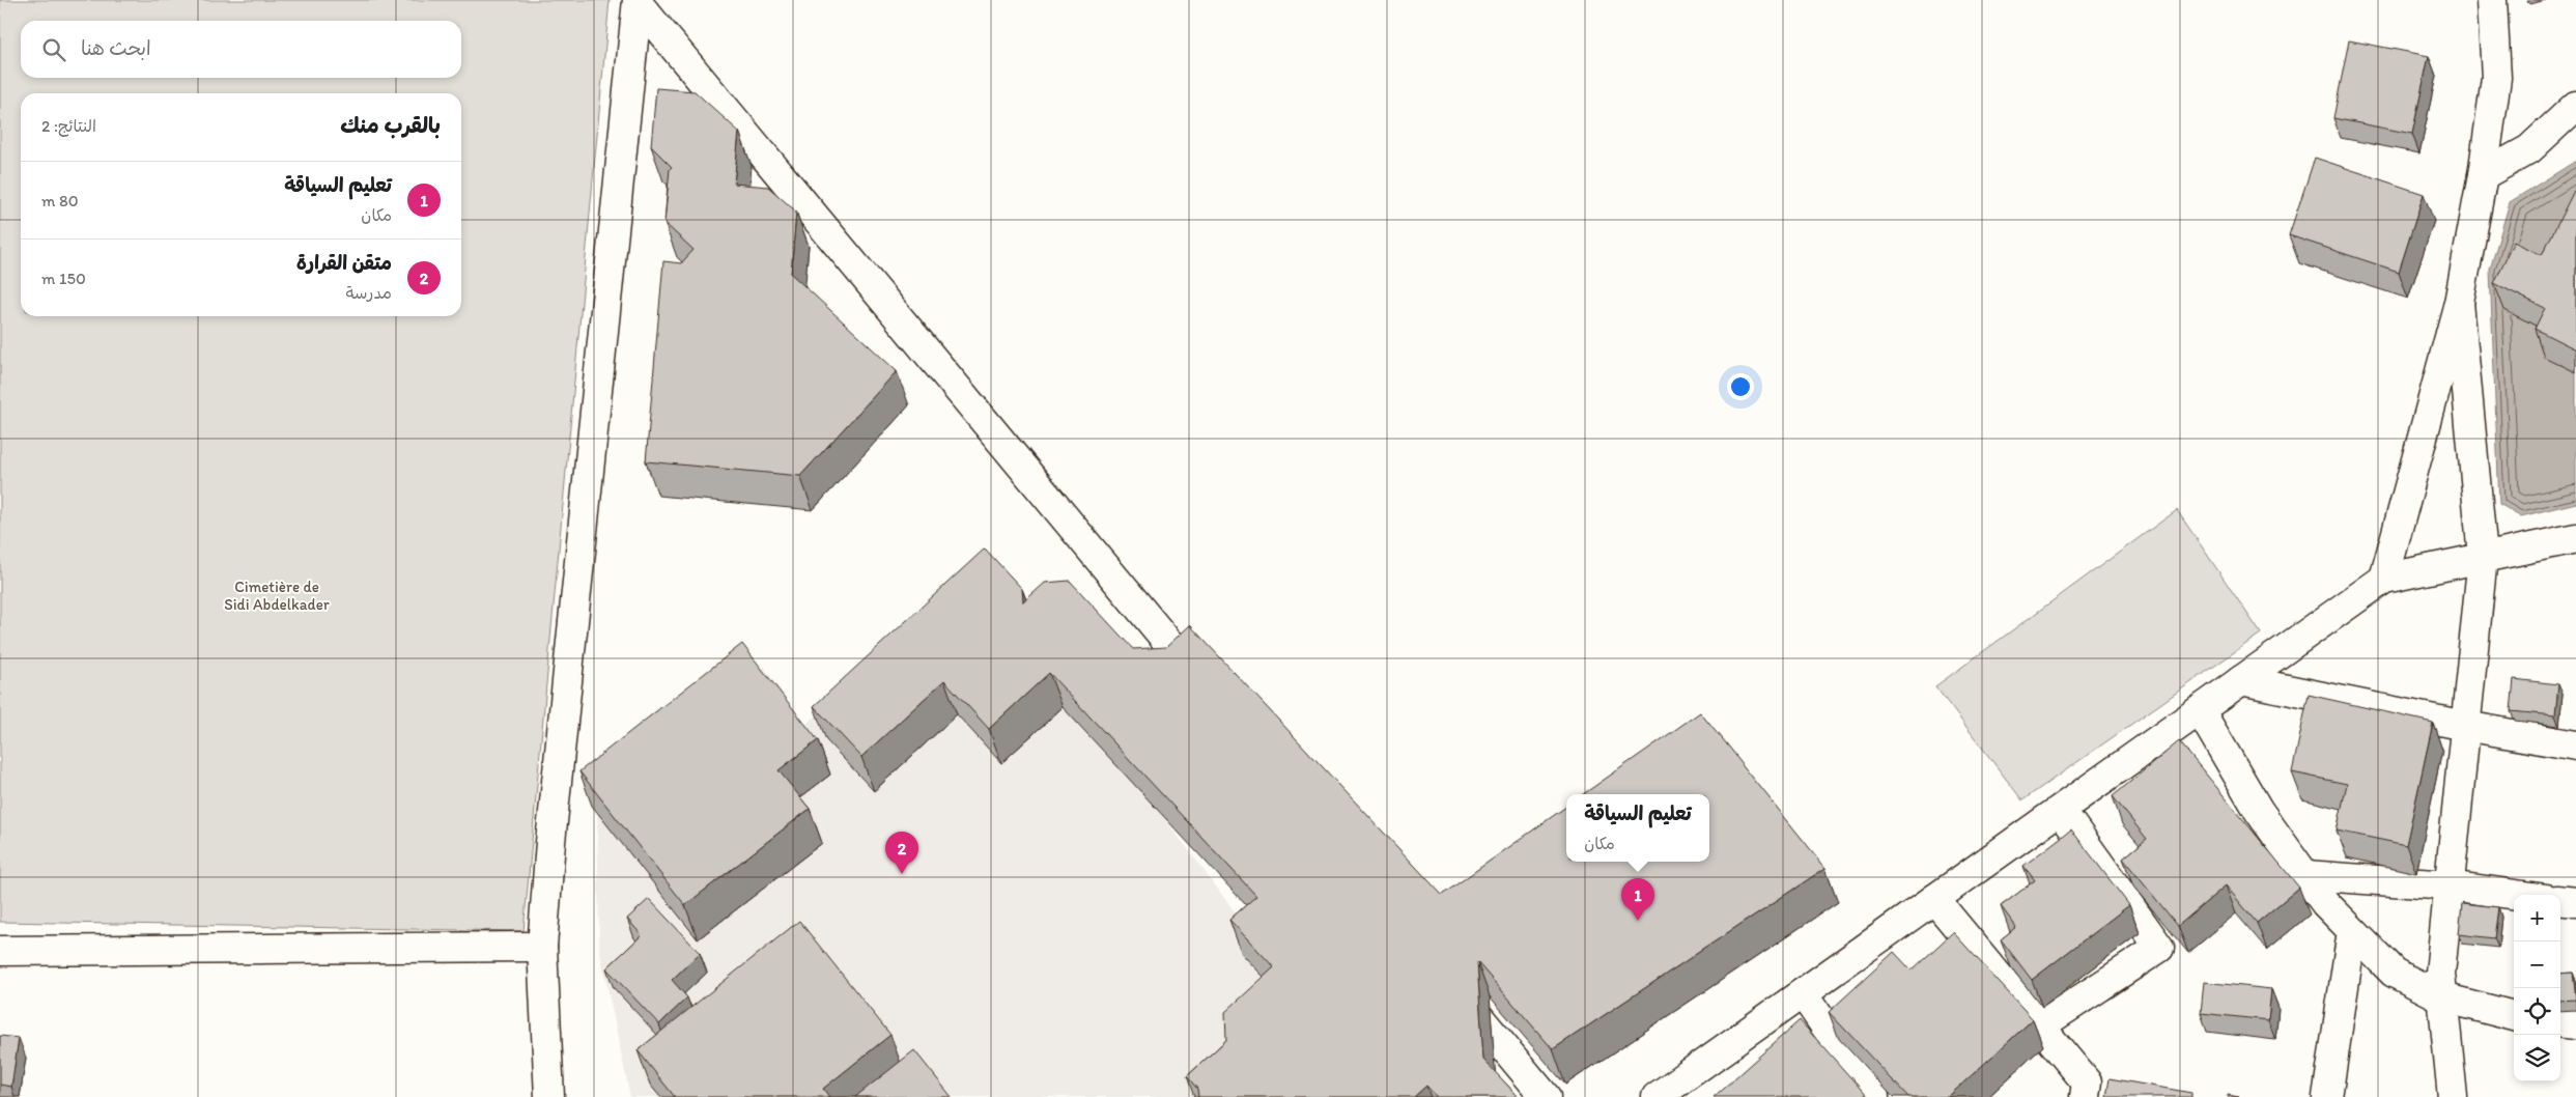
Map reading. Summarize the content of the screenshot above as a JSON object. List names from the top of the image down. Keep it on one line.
{"parks":["Cimetière de Sidi Abdelkader"],"page":{"search":"ابحث هنا","heading":["بالقرب منك","النتائج: 2"],"list":[{"mark":"1","name":"تعليم السياقة","note":"مكان","value":"80 m"},{"mark":"2","name":"متقن القرارة","note":"مدرسة","value":"150 m"}],"popup":["تعليم السياقة","مكان"],"pins":["2","1"],"map_buttons":["+","−"]}}
